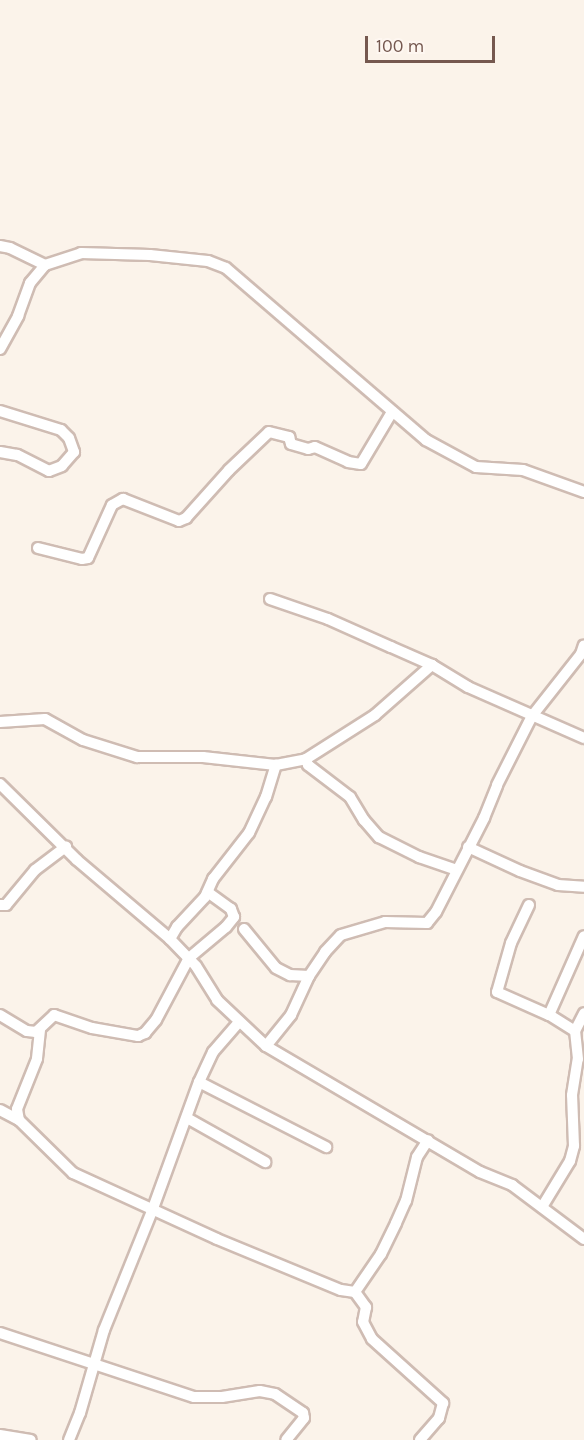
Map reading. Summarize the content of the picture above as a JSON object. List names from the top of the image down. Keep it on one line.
{"scale_bar":"100 m"}
